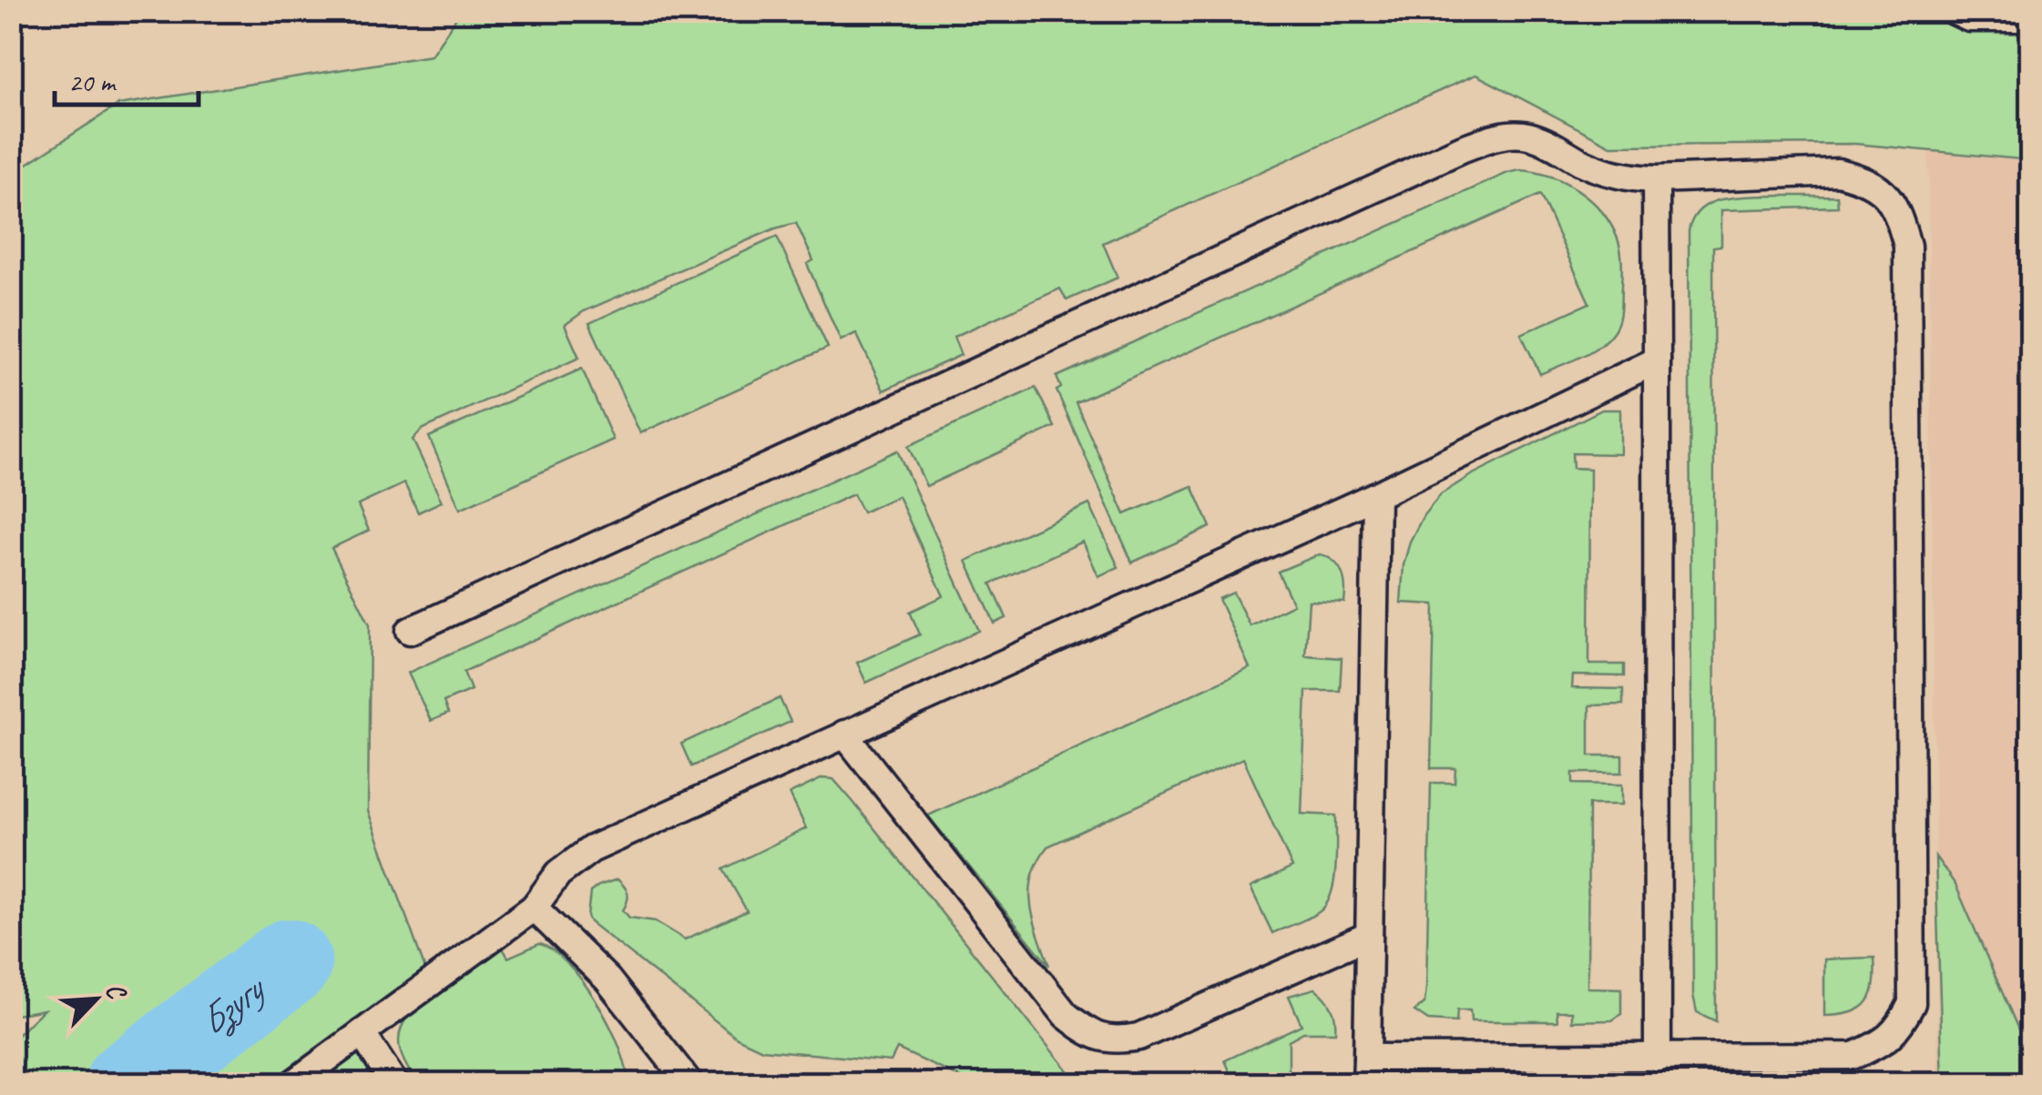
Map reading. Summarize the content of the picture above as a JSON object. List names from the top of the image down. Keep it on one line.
{"water":["Бзугу"],"scale_bar":"20 m","north":"top right"}
